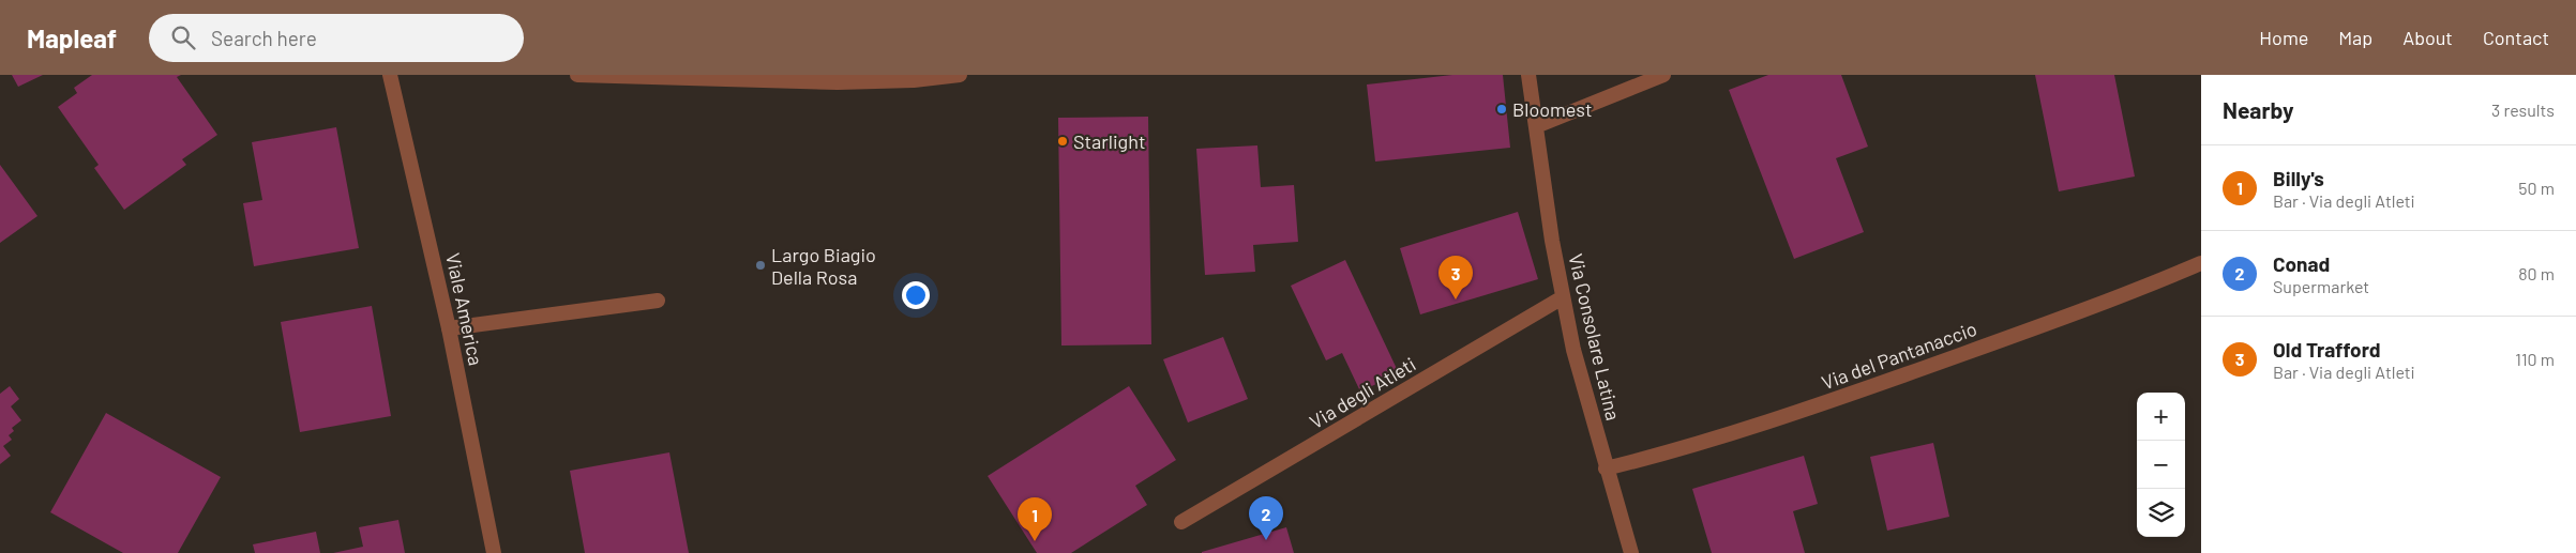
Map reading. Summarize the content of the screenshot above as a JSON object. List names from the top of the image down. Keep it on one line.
{"streets":{"street":["Viale America","Via Consolare Latina","Via del Pantanaccio","Via degli Atleti"]},"crossings":[["Via Consolare Latina","Via del Pantanaccio"],["Via Consolare Latina","Via degli Atleti"]],"places":["Bloomest","Starlight","Largo Biagio Della Rosa"],"page":{"header":"Mapleaf","search":"Search here","nav":["Home","Map","About","Contact"],"heading":["Nearby","3 results"],"list":[{"mark":"1","name":"Billy's","note":"Bar · Via degli Atleti","value":"50 m"},{"mark":"2","name":"Conad","note":"Supermarket","value":"80 m"},{"mark":"3","name":"Old Trafford","note":"Bar · Via degli Atleti","value":"110 m"}],"pins":["3","2","1"],"map_buttons":["+","−"]}}
